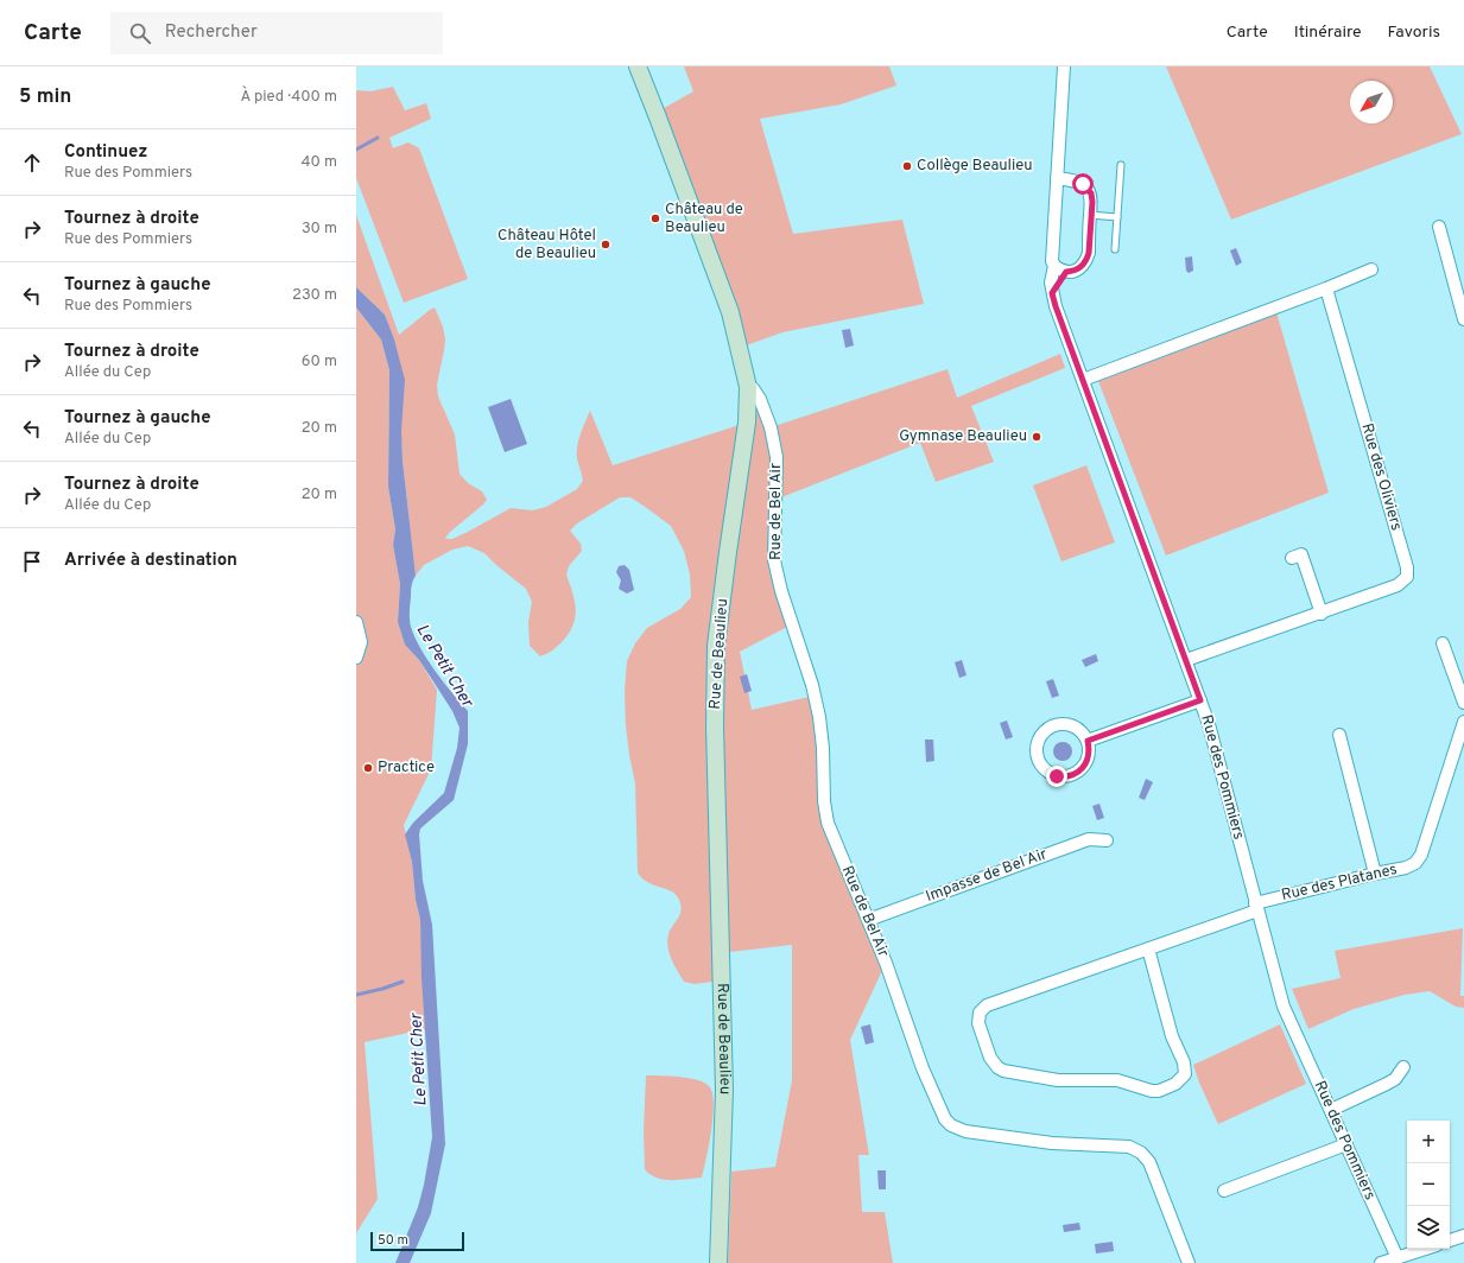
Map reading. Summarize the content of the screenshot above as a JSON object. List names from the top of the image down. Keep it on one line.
{"streets":{"street":["Rue des Oliviers","Rue de Bel Air","Rue de Beaulieu","Rue des Pommiers","Impasse de Bel Air","Rue des Platanes"]},"crossings":[["Rue des Oliviers","Rue des Pommiers"],["Rue de Bel Air","Rue de Beaulieu"],["Rue de Bel Air","Impasse de Bel Air"],["Rue des Pommiers","Rue des Platanes"]],"water":["Le Petit Cher"],"places":["Collège Beaulieu","Château de Beaulieu","Château Hôtel de Beaulieu","Gymnase Beaulieu","Practice"],"scale_bar":"50 m","north":"bottom left","page":{"header":"Carte","search":"Rechercher","nav":["Carte","Itinéraire","Favoris"],"heading":["5 min","À pied · 400 m"],"list":[["Continuez","Rue des Pommiers","40 m"],["Tournez à droite","Rue des Pommiers","30 m"],["Tournez à gauche","Rue des Pommiers","230 m"],["Tournez à droite","Allée du Cep","60 m"],["Tournez à gauche","Allée du Cep","20 m"],["Tournez à droite","Allée du Cep","20 m"],"Arrivée à destination"],"map_buttons":["+","−"],"scale":"50 m"}}
